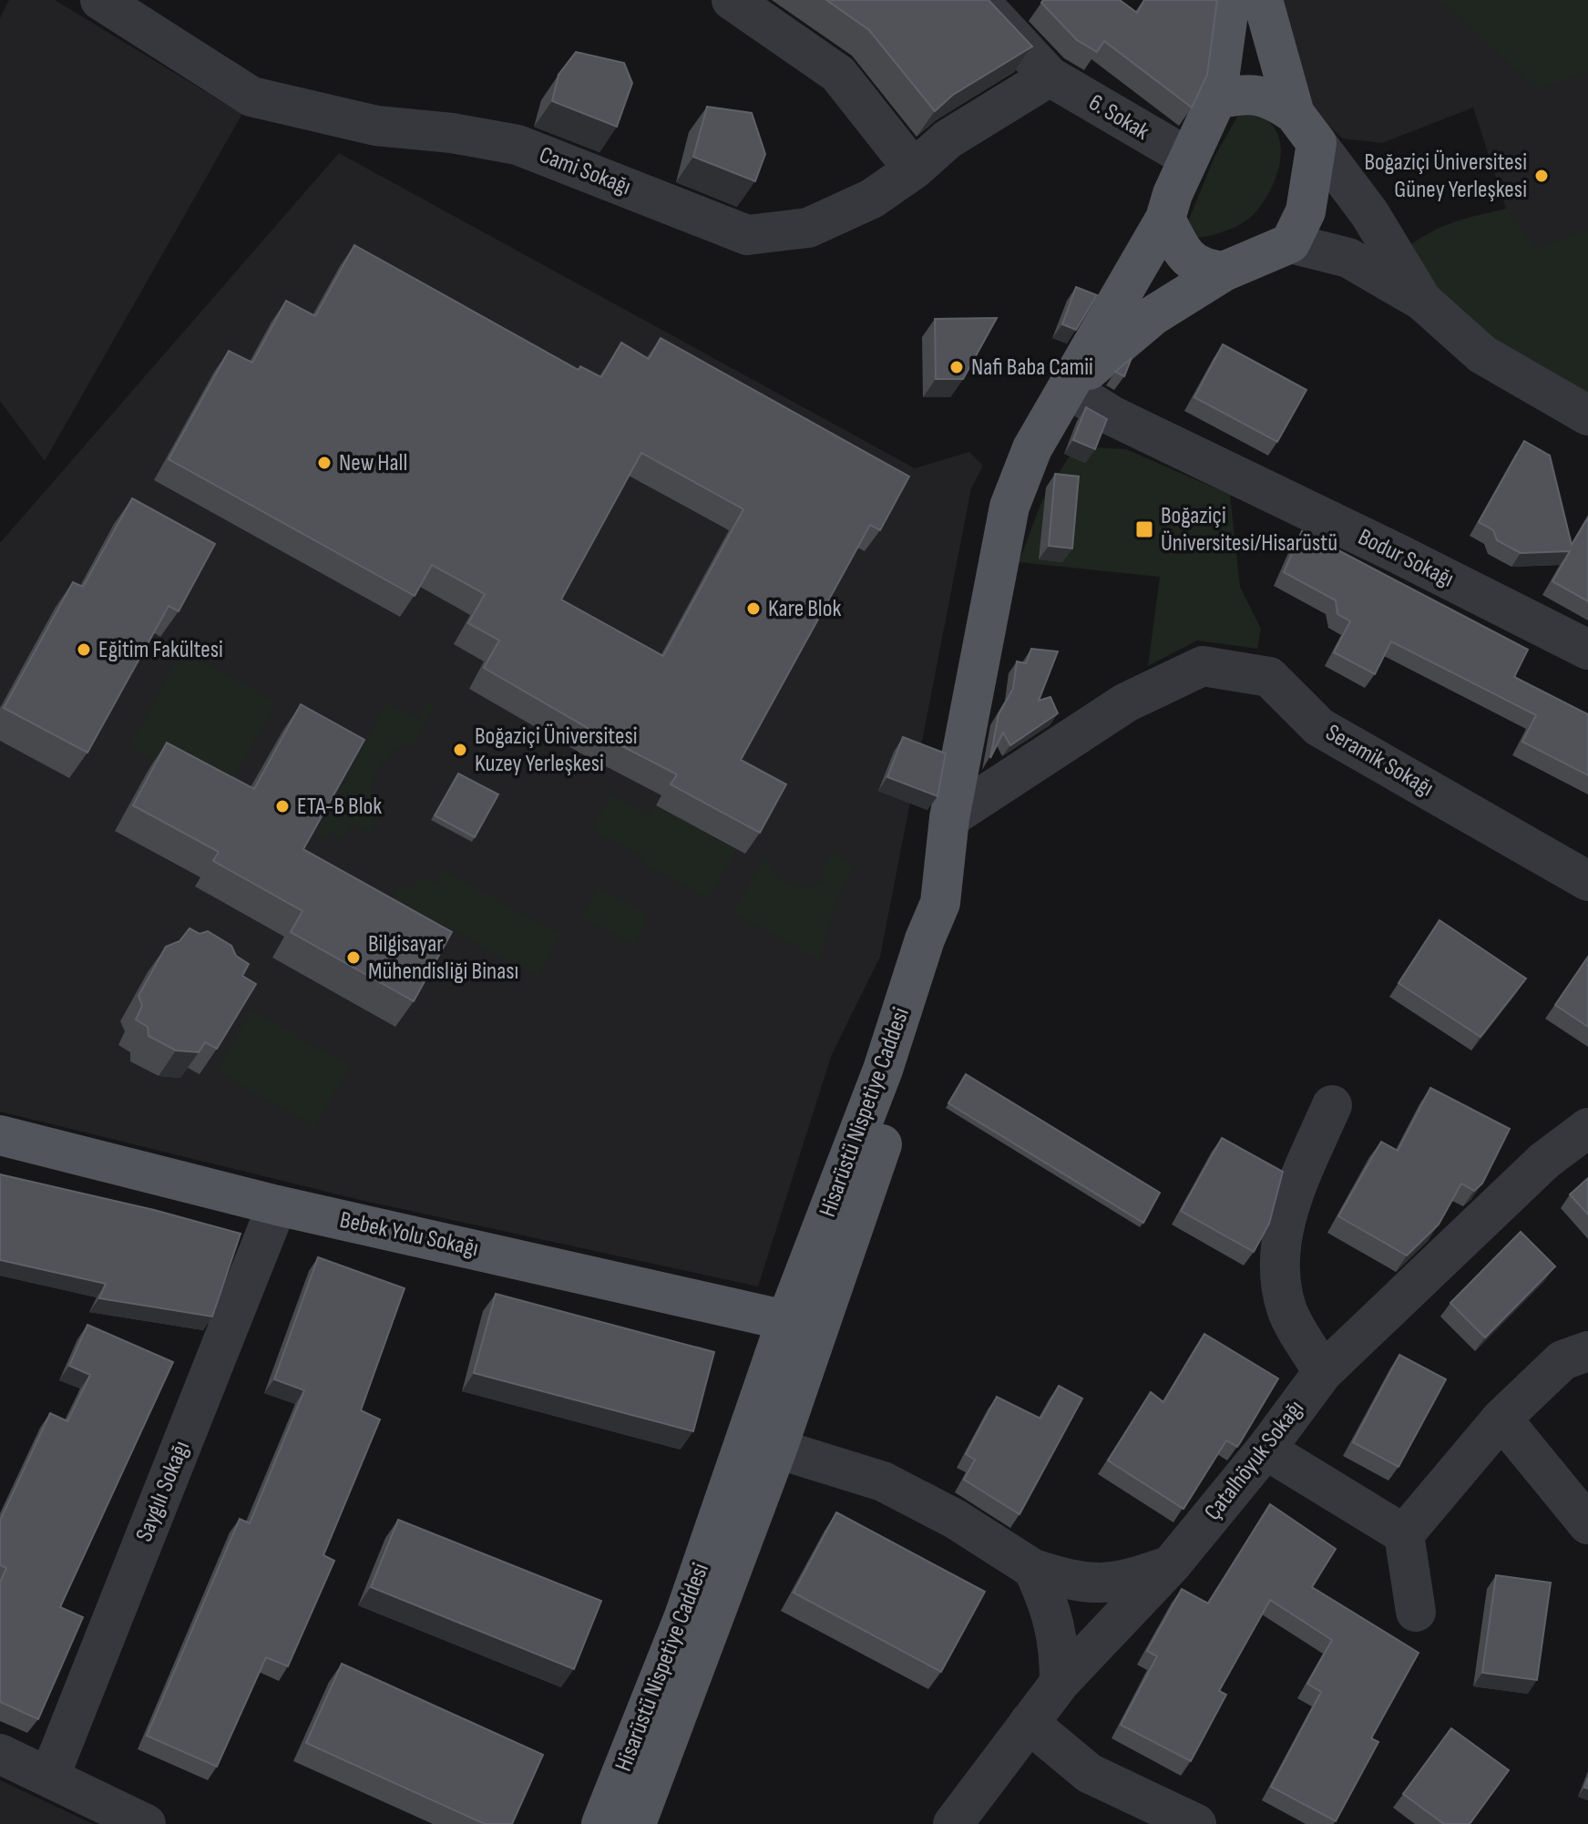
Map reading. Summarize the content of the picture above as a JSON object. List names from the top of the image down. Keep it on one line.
{"streets":{"main road":["Hisarüstü Nispetiye Caddesi","Bebek Yolu Sokağı"],"street":["6. Sokak","Cami Sokağı","Bodur Sokağı","Seramik Sokağı","Çatalhöyuk Sokağı","Saygılı Sokağı"]},"crossings":[["6. Sokak","Cami Sokağı"],["6. Sokak","Hisarüstü Nispetiye Caddesi"],["Bodur Sokağı","Hisarüstü Nispetiye Caddesi"],["Seramik Sokağı","Hisarüstü Nispetiye Caddesi"],["Hisarüstü Nispetiye Caddesi","Bebek Yolu Sokağı"],["Bebek Yolu Sokağı","Saygılı Sokağı"]],"places":{"other":["Boğaziçi Üniversitesi Güney Yerleşkesi","Nafi Baba Camii","New Hall","Kare Blok","Eğitim Fakültesi","Boğaziçi Üniversitesi Kuzey Yerleşkesi","ETA-B Blok","Bilgisayar Mühendisliği Binası"],"transit":["Boğaziçi Üniversitesi/Hisarüstü"]}}
